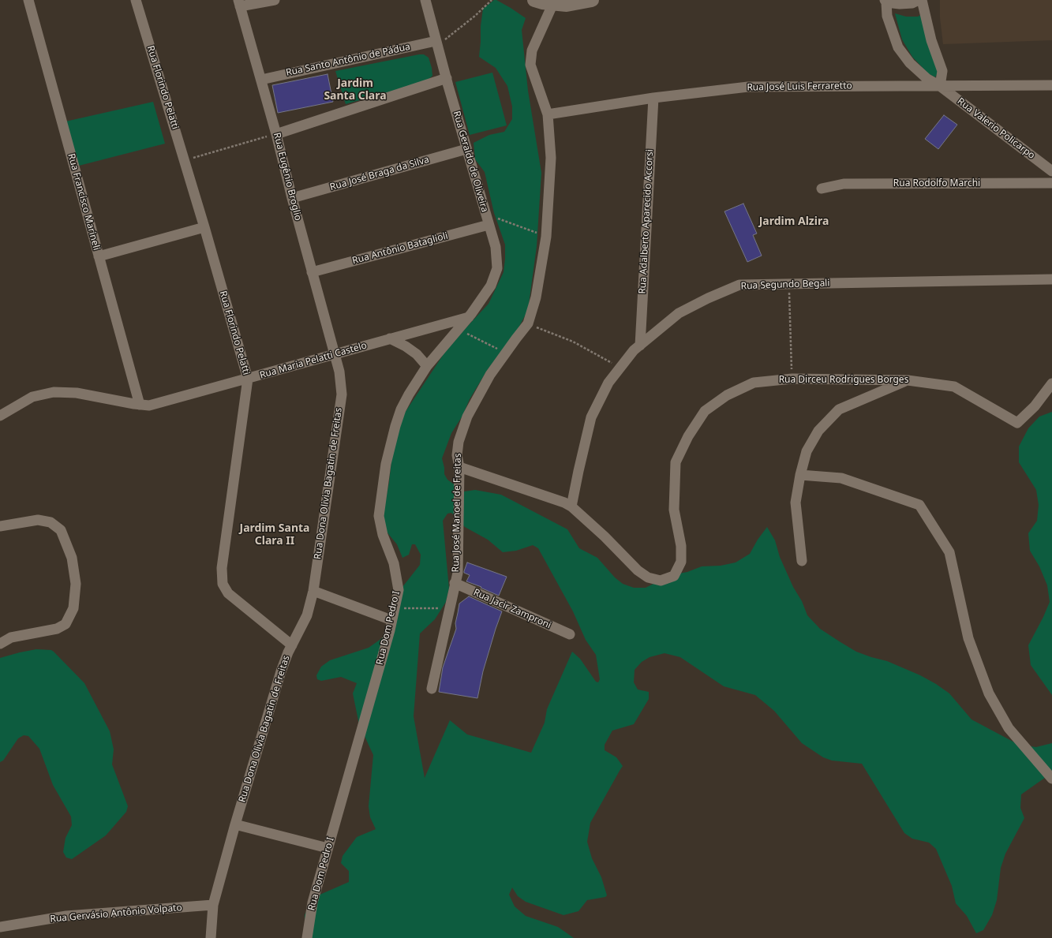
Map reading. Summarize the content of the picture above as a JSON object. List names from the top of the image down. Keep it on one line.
{"streets":{"street":["Rua Santo Antônio de Pádua","Rua José Luis Ferraretto","Rua Florindo Pelatti","Rua Valerio Policarpo","Rua Geraldo de Oliveira","Rua José Braga da Silva","Rua Eugênio Broglio","Rua Rodolfo Marchi","Rua Francisco Marineli","Rua Adalberto Aparecido Accorsi","Rua Antônio Bataglioli","Rua Segundo Begali","Rua Maria Pelatti Castelo","Rua Dirceu Rodrigues Borges","Rua Dona Olivia Bagatin de Freitas","Rua José Manoel de Freitas","Rua Jacir Zamproni","Rua Dom Pedro I","Rua Gervásio Antônio Volpato"]},"crossings":[["Rua Santo Antônio de Pádua","Rua Geraldo de Oliveira"],["Rua Santo Antônio de Pádua","Rua Eugênio Broglio"],["Rua José Luis Ferraretto","Rua Valerio Policarpo"],["Rua José Luis Ferraretto","Rua Adalberto Aparecido Accorsi"],["Rua José Luis Ferraretto","Rua José Manoel de Freitas"],["Rua Florindo Pelatti","Rua Maria Pelatti Castelo"],["Rua Florindo Pelatti","Rua Dona Olivia Bagatin de Freitas"],["Rua Geraldo de Oliveira","Rua José Braga da Silva"],["Rua Geraldo de Oliveira","Rua Antônio Bataglioli"],["Rua Geraldo de Oliveira","Rua Maria Pelatti Castelo"],["Rua Geraldo de Oliveira","Rua Dom Pedro I"],["Rua José Braga da Silva","Rua Eugênio Broglio"],["Rua Eugênio Broglio","Rua Antônio Bataglioli"],["Rua Eugênio Broglio","Rua Maria Pelatti Castelo"],["Rua Eugênio Broglio","Rua Dona Olivia Bagatin de Freitas"],["Rua Francisco Marineli","Rua Maria Pelatti Castelo"],["Rua Adalberto Aparecido Accorsi","Rua Segundo Begali"],["Rua Segundo Begali","Rua Dirceu Rodrigues Borges"],["Rua Maria Pelatti Castelo","Rua Dona Olivia Bagatin de Freitas"],["Rua Maria Pelatti Castelo","Rua Dom Pedro I"],["Rua Dona Olivia Bagatin de Freitas","Rua Gervásio Antônio Volpato"],["Rua José Manoel de Freitas","Rua Jacir Zamproni"]],"districts":["Jardim Santa Clara","Jardim Alzira","Jardim Santa Clara II"]}
